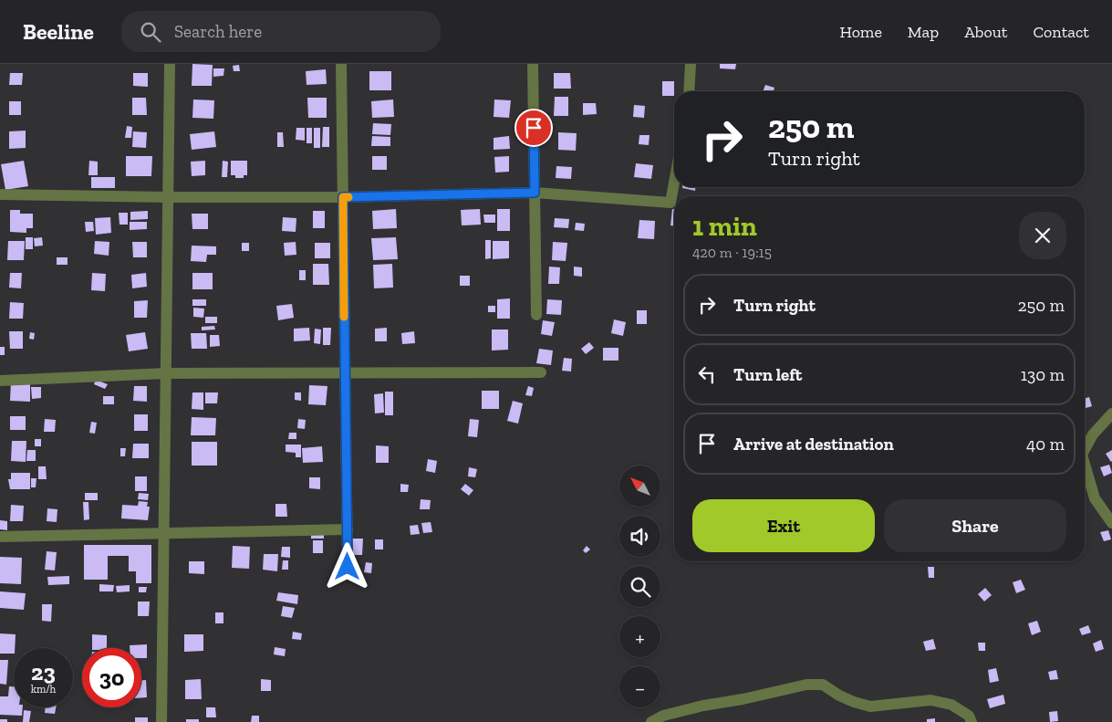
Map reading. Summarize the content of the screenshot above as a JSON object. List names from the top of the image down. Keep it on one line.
{"north":"top left","page":{"header":"Beeline","search":"Search here","nav":["Home","Map","About","Contact"],"turn":["250 m","Turn right"],"heading":["1 min","420 m · 19:15"],"list":[{"name":"Turn right","value":"250 m"},{"name":"Turn left","value":"130 m"},{"name":"Arrive at destination","value":"40 m"}],"map_buttons":["+","−"],"buttons":["Exit","Share"],"speed":"23 km/h","limit":"30"}}
